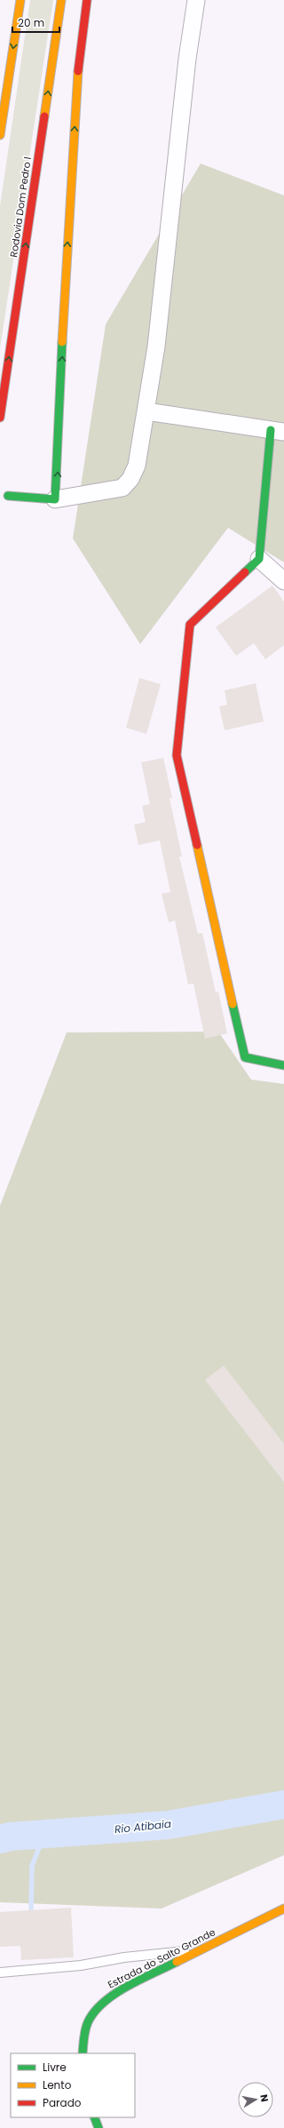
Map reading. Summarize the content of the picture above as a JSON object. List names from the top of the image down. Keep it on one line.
{"streets":{"main road":["Rodovia Dom Pedro I","Estrada do Salto Grande"]},"water":["Rio Atibaia"],"legend":["Livre","Lento","Parado"],"scale_bar":"20 m","north":"right"}
